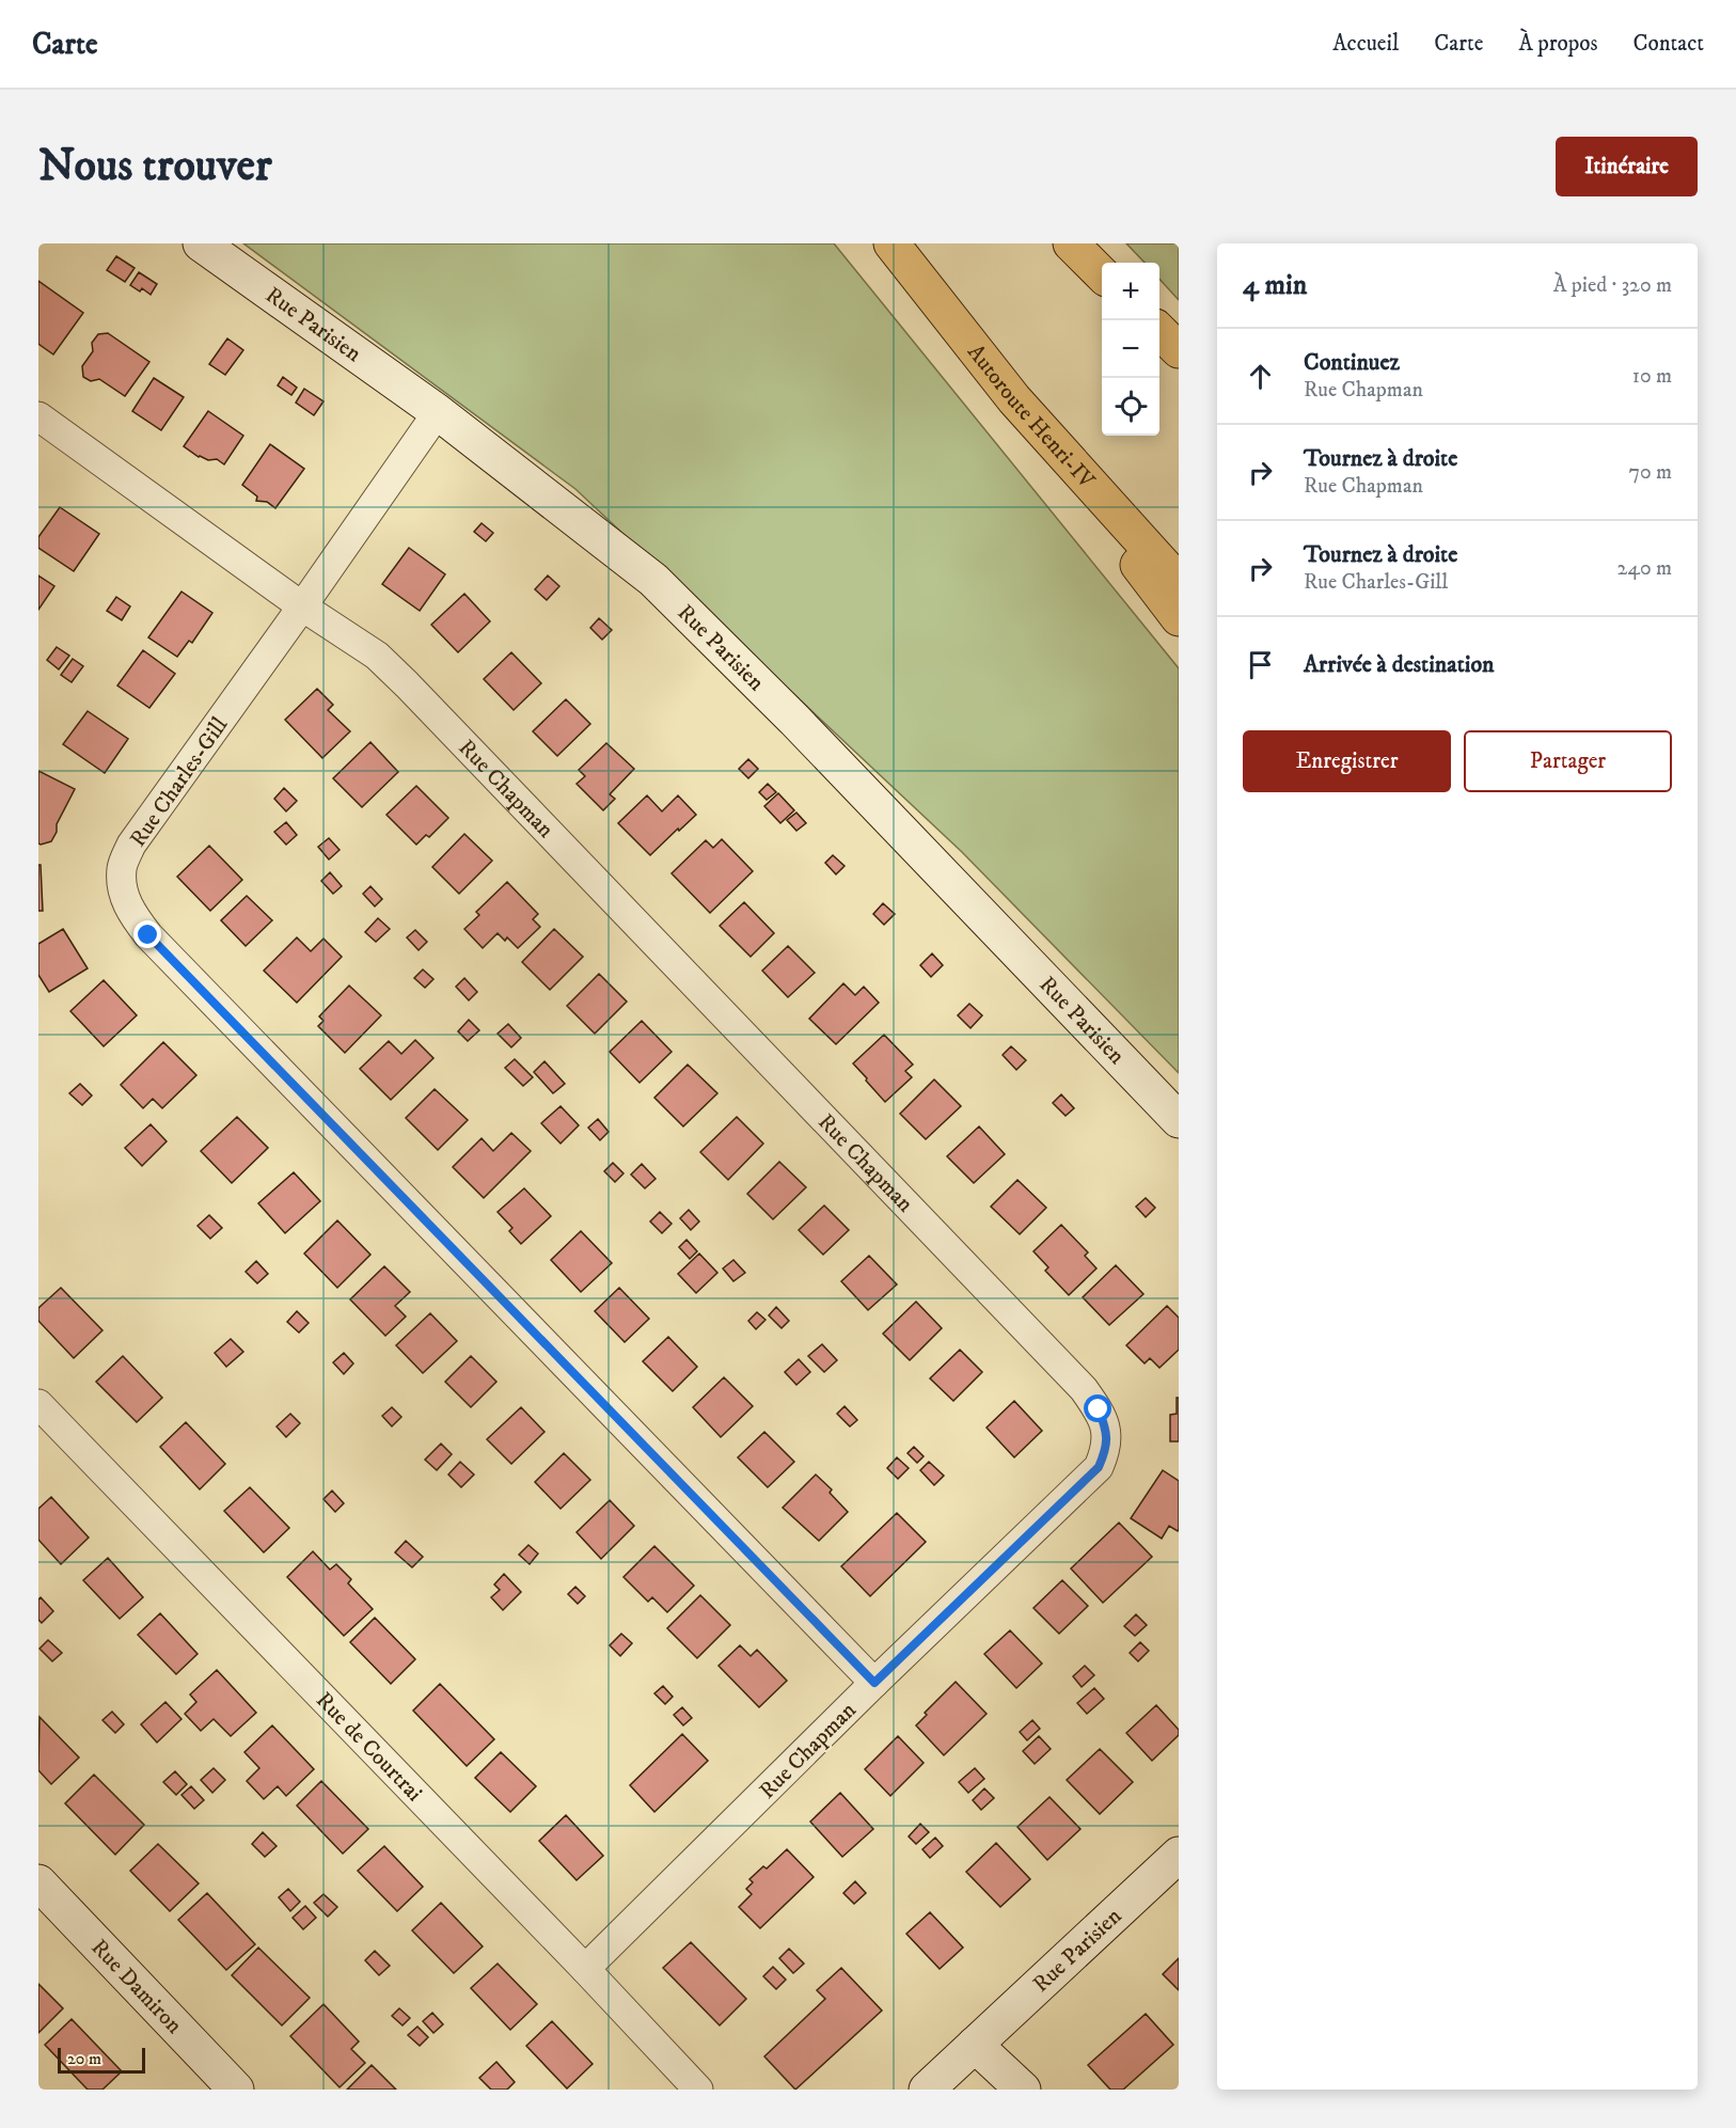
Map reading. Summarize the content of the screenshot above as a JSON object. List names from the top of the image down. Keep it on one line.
{"streets":{"highway":["Autoroute Henri-IV"],"street":["Rue Parisien","Rue Charles-Gill","Rue Chapman","Rue de Courtrai","Rue Damiron"]},"crossings":[["Rue Parisien","Rue Charles-Gill"],["Rue Charles-Gill","Rue Chapman"],["Rue Chapman","Rue de Courtrai"]],"scale_bar":"20 m","page":{"header":"Carte","nav":["Accueil","Carte","À propos","Contact"],"buttons":["Itinéraire",["Enregistrer","Partager"]],"title":"Nous trouver","heading":["4 min","À pied · 320 m"],"map_buttons":["+","−"],"list":[["Continuez","Rue Chapman","10 m"],["Tournez à droite","Rue Chapman","70 m"],["Tournez à droite","Rue Charles-Gill","240 m"],"Arrivée à destination"],"scale":"20 m"}}
